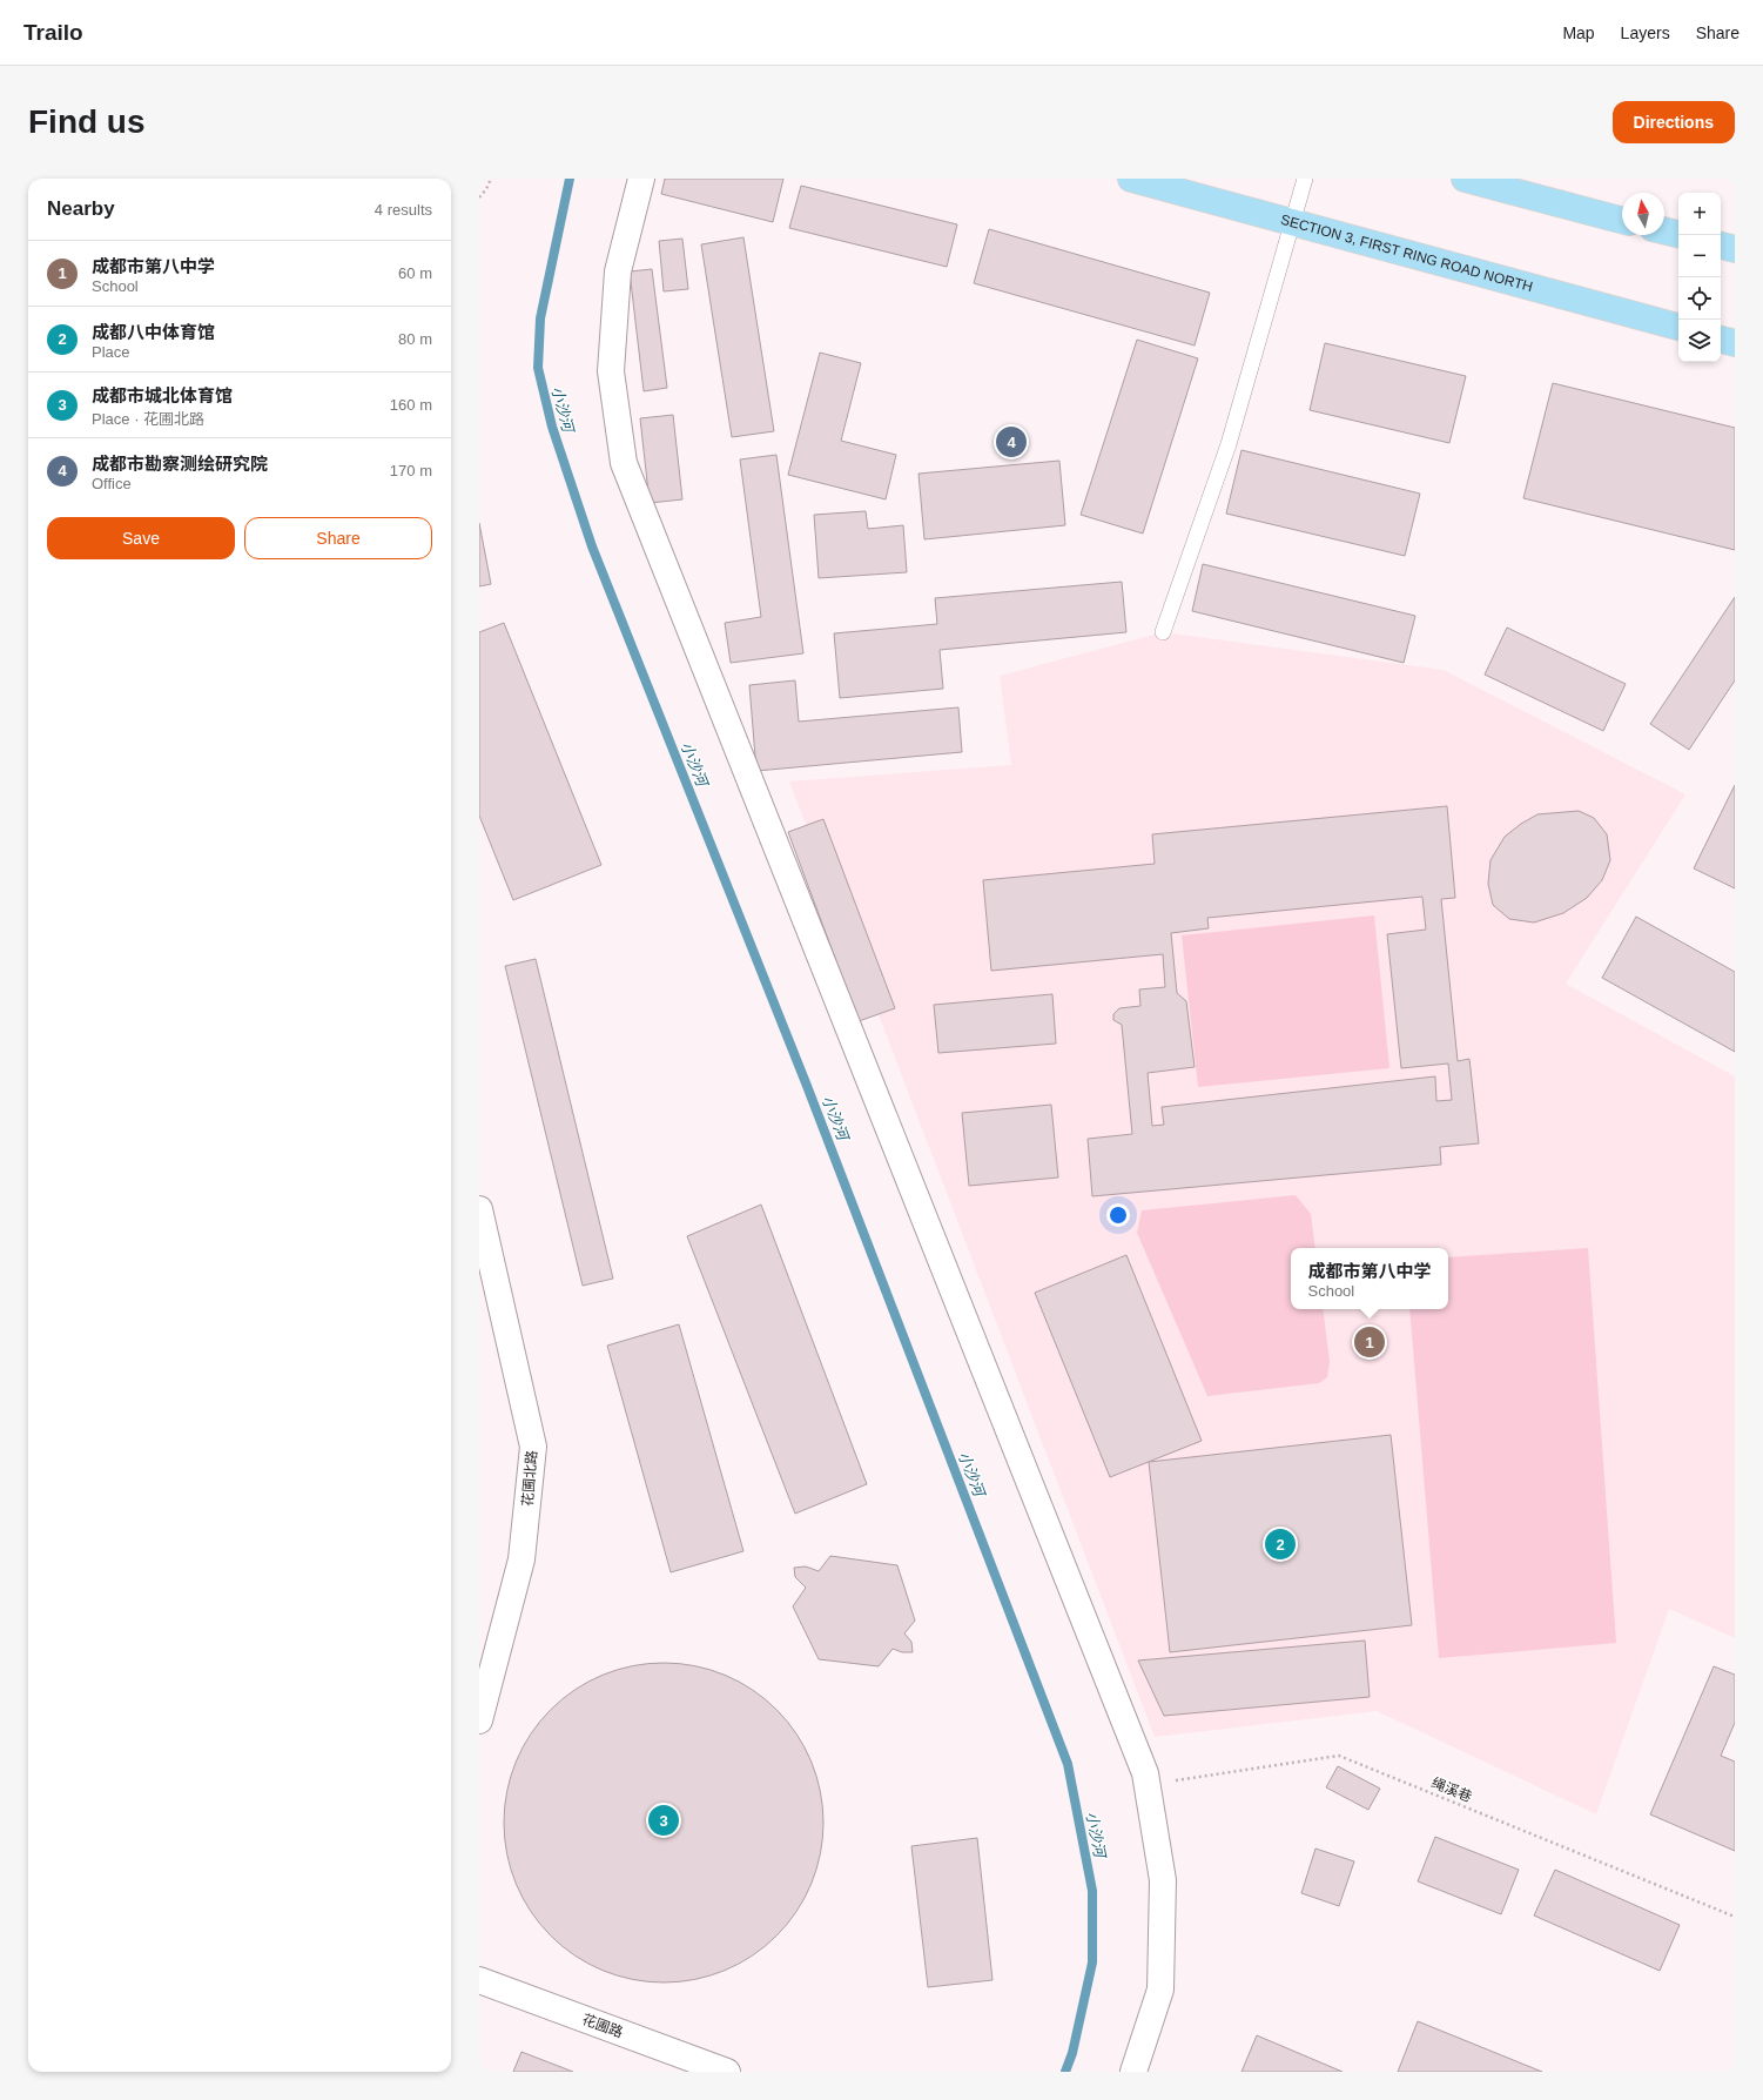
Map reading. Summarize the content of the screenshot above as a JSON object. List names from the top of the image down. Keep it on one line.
{"streets":{"main road":["SECTION 3, FIRST RING ROAD NORTH"],"street":["花圃北路","花圃路"],"path":["绳溪巷"]},"water":["小沙河"],"north":"top","page":{"header":"Trailo","nav":["Map","Layers","Share"],"buttons":["Directions",["Save","Share"]],"title":"Find us","heading":["Nearby","4 results"],"map_buttons":["+","−"],"list":[{"mark":"1","name":"成都市第八中学","note":"School","value":"60 m"},{"mark":"2","name":"成都八中体育馆","note":"Place","value":"80 m"},{"mark":"3","name":"成都市城北体育馆","note":"Place · 花圃北路","value":"160 m"},{"mark":"4","name":"成都市勘察测绘研究院","note":"Office","value":"170 m"}],"pins":["4","1","2","3"],"popup":["成都市第八中学","School"]}}
